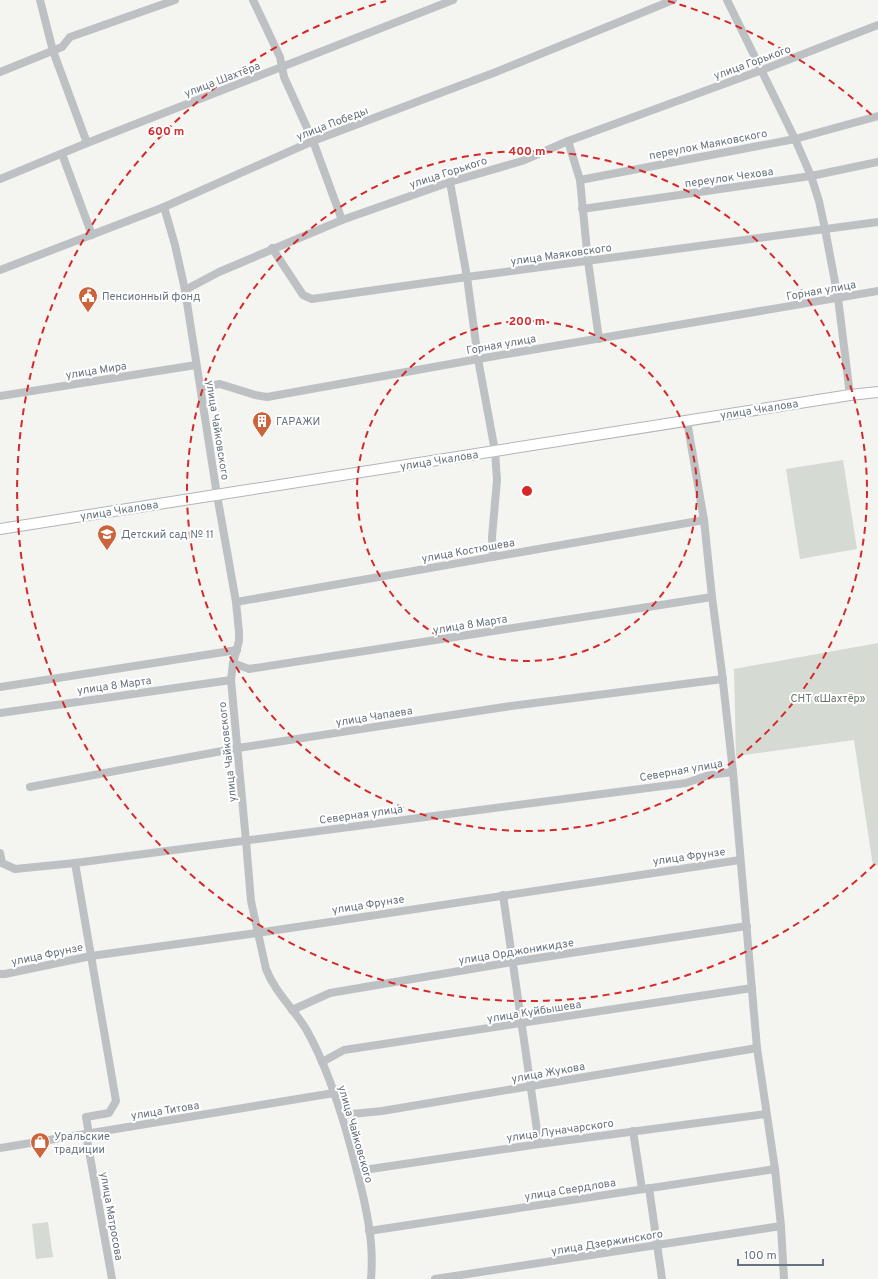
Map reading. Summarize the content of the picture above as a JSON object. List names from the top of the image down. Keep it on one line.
{"streets":{"main road":["улица Чкалова"],"street":["улица Горького","улица Шахтёра","улица Победы","переулок Маяковского","переулок Чехова","улица Маяковского","Горная улица","улица Мира","улица Чайковского","улица Костюшева","улица 8 Марта","улица Чапаева","Северная улица","улица Фрунзе","улица Орджоникидзе","улица Куйбышева","улица Жукова","улица Титова","улица Луначарского","улица Свердлова","улица Матросова","улица Дзержинского"]},"crossings":[["улица Горького","улица Маяковского"],["улица Горького","улица Чайковского"],["улица Победы","улица Чайковского"],["Горная улица","улица Чайковского"],["улица Мира","улица Чайковского"],["улица Чкалова","улица Чайковского"],["улица Чайковского","улица Костюшева"],["улица Чайковского","улица 8 Марта"],["улица Чайковского","улица Чапаева"],["улица Чайковского","Северная улица"],["улица Чайковского","улица Фрунзе"],["улица Чайковского","улица Орджоникидзе"],["улица Чайковского","улица Куйбышева"],["улица Чайковского","улица Жукова"],["улица Чайковского","улица Титова"],["улица Чайковского","улица Луначарского"],["улица Чайковского","улица Свердлова"],["улица Фрунзе","улица Матросова"],["улица Титова","улица Матросова"]],"parks":["СНТ «Шахтёр»"],"places":{"public building":["Пенсионный фонд"],"building":["ГАРАЖИ"],"school or university":["Детский сад № 11"],"shop":["Уральские традиции"]},"scale_bar":"100 m","rings":["600 m","400 m","200 m"]}
